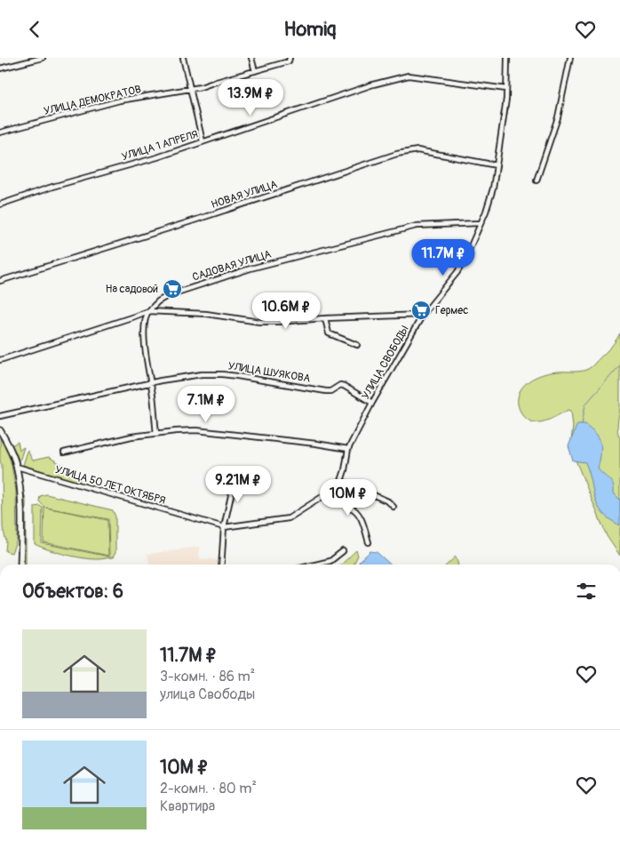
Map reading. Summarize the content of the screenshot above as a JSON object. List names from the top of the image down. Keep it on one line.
{"streets":{"street":["УЛИЦА ДЕМОКРАТОВ","УЛИЦА 1 АПРЕЛЯ","НОВАЯ УЛИЦА","САДОВАЯ УЛИЦА","УЛИЦА СВОБОДЫ","УЛИЦА ШУЯКОВА","УЛИЦА 50 ЛЕТ ОКТЯБРЯ"]},"crossings":[["УЛИЦА 1 АПРЕЛЯ","УЛИЦА СВОБОДЫ"],["НОВАЯ УЛИЦА","УЛИЦА СВОБОДЫ"],["САДОВАЯ УЛИЦА","УЛИЦА СВОБОДЫ"],["УЛИЦА СВОБОДЫ","УЛИЦА ШУЯКОВА"],["УЛИЦА СВОБОДЫ","УЛИЦА 50 ЛЕТ ОКТЯБРЯ"]],"places":{"supermarket":["На садовой","Гермес"]},"page":{"header":"Homiq","price":["13.9M ₽","11.7M ₽","10.6M ₽","7.1M ₽","9.21M ₽","10M ₽"],"heading":"Объектов: 6","list":[{"name":"11.7M ₽","note":"3-комн. · 86 m² · улица Свободы"},{"name":"10M ₽","note":"2-комн. · 80 m² · Квартира"}]}}
